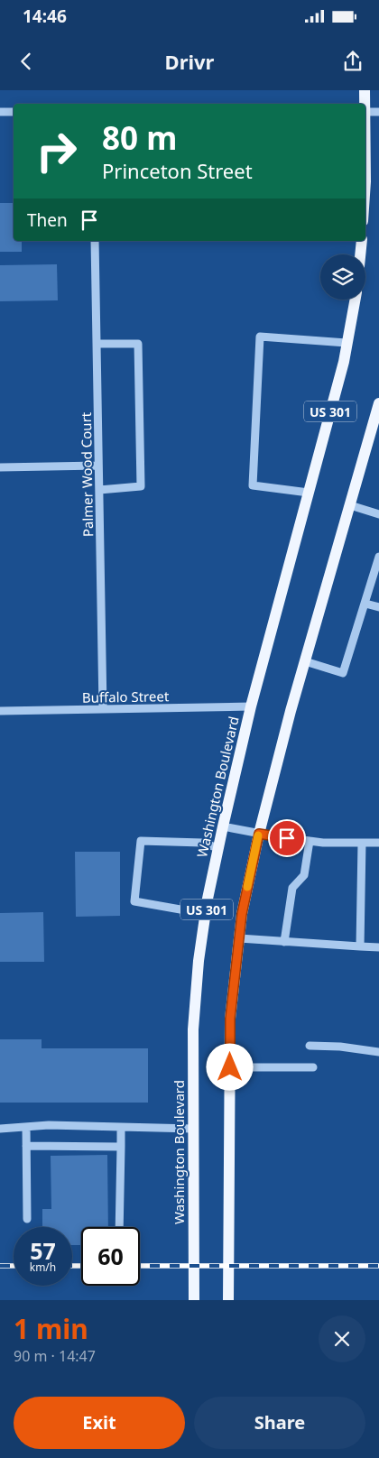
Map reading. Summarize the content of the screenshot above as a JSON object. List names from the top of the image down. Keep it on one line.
{"streets":{"main road":["US 301","Washington Boulevard"],"street":["Palmer Wood Court","Buffalo Street"]},"crossings":[["Palmer Wood Court","Buffalo Street"],["Buffalo Street","Washington Boulevard"]],"page":{"status":"14:46","header":"Drivr","turn":["80 m","Princeton Street"],"then":"Then","speed":"57 km/h","limit":"60","heading":["1 min","90 m · 14:47"],"buttons":["Exit","Share"]}}
